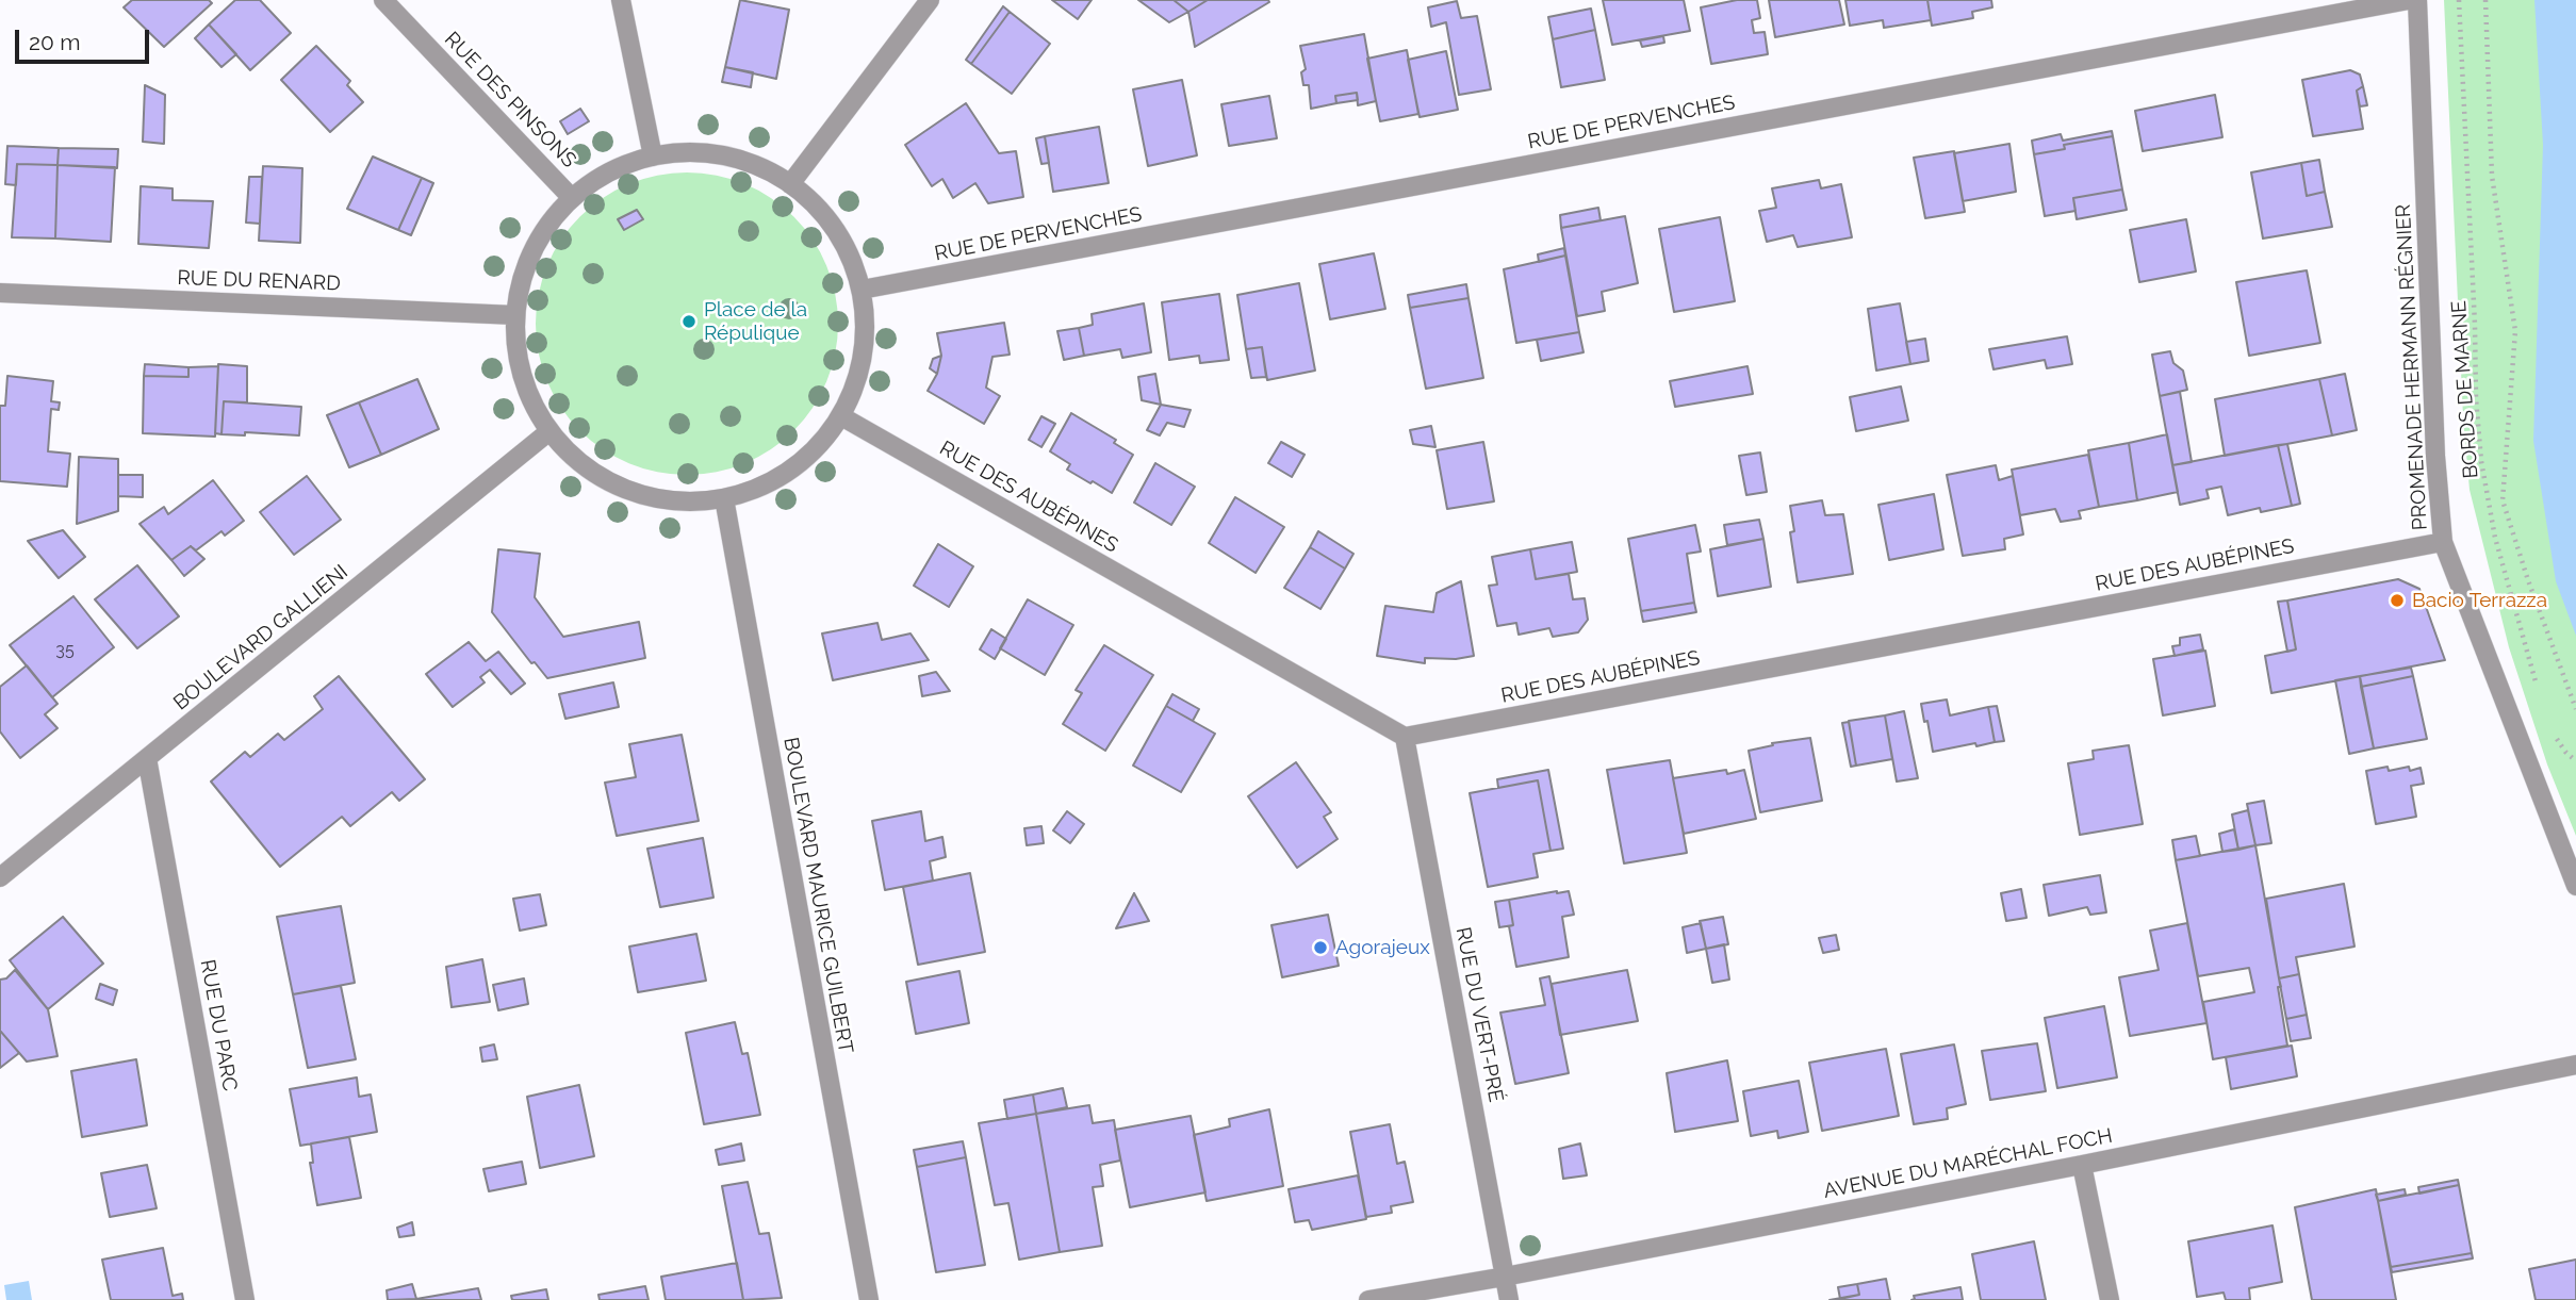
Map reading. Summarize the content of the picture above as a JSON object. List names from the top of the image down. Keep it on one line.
{"streets":{"street":["RUE DES PINSONS","RUE DE PERVENCHES","RUE DU RENARD","PROMENADE HERMANN RÉGNIER","RUE DES AUBÉPINES","BOULEVARD GALLIENI","BOULEVARD MAURICE GUILBERT","RUE DU VERT-PRÉ","RUE DU PARC","AVENUE DU MARÉCHAL FOCH"],"path":["BORDS DE MARNE"]},"crossings":[["PROMENADE HERMANN RÉGNIER","RUE DES AUBÉPINES"],["RUE DES AUBÉPINES","RUE DU VERT-PRÉ"],["BOULEVARD GALLIENI","RUE DU PARC"],["RUE DU VERT-PRÉ","AVENUE DU MARÉCHAL FOCH"]],"places":["Place de la Répulique","Bacio Terrazza","Agorajeux"],"house_numbers":["35"],"scale_bar":"20 m"}
